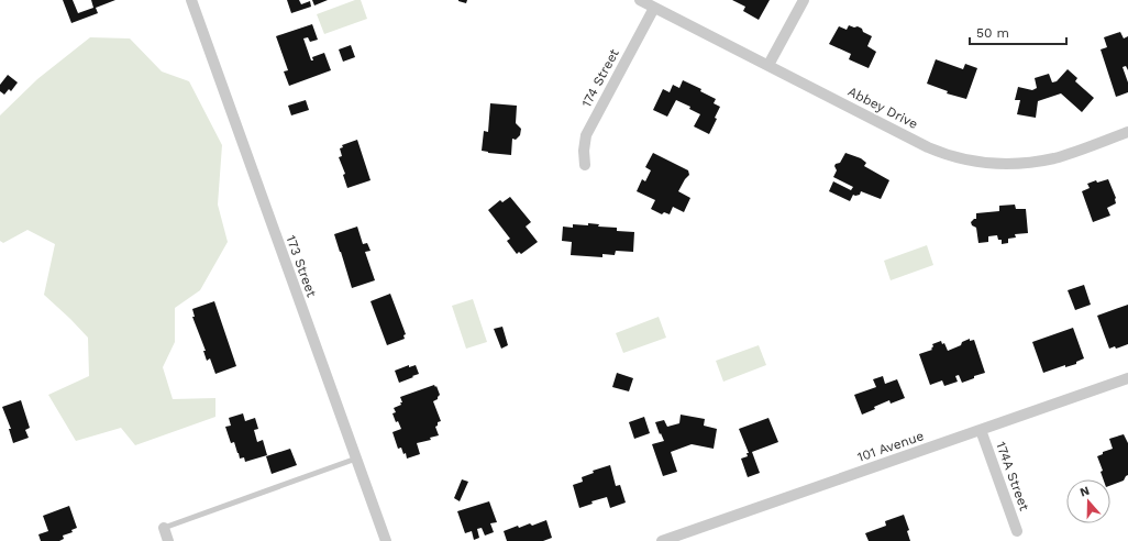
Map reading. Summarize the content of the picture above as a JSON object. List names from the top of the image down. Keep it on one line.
{"streets":{"street":["174 Street","Abbey Drive","173 Street","101 Avenue","174A Street"]},"crossings":[["174 Street","Abbey Drive"],["101 Avenue","174A Street"]],"scale_bar":"50 m","north":"top"}
